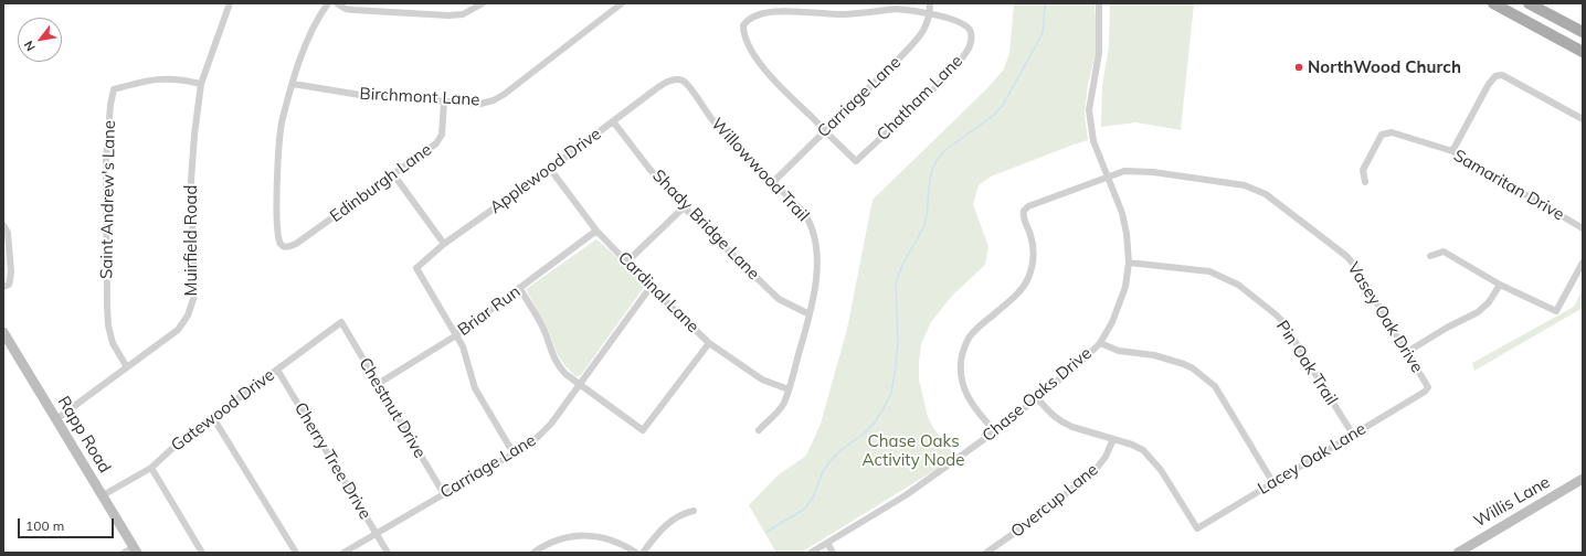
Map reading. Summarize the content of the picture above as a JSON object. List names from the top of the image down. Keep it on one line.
{"streets":{"street":["Birchmont Lane","Carriage Lane","Chatham Lane","Willowwood Trail","Applewood Drive","Edinburgh Lane","Samaritan Drive","Saint Andrew's Lane","Shady Bridge Lane","Muirfield Road","Cardinal Lane","Briar Run","Vasey Oak Drive","Pin Oak Trail","Chase Oaks Drive","Chestnut Drive","Gatewood Drive","Rapp Road","Lacey Oak Lane","Cherry Tree Drive","Overcup Lane","Willis Lane"]},"crossings":[["Birchmont Lane","Edinburgh Lane"],["Carriage Lane","Chatham Lane"],["Carriage Lane","Willowwood Trail"],["Carriage Lane","Cardinal Lane"],["Carriage Lane","Chestnut Drive"],["Carriage Lane","Cherry Tree Drive"],["Willowwood Trail","Applewood Drive"],["Willowwood Trail","Shady Bridge Lane"],["Willowwood Trail","Cardinal Lane"],["Applewood Drive","Shady Bridge Lane"],["Applewood Drive","Cardinal Lane"],["Applewood Drive","Briar Run"],["Saint Andrew's Lane","Muirfield Road"],["Muirfield Road","Rapp Road"],["Cardinal Lane","Briar Run"],["Briar Run","Chestnut Drive"],["Vasey Oak Drive","Chase Oaks Drive"],["Vasey Oak Drive","Lacey Oak Lane"],["Pin Oak Trail","Chase Oaks Drive"],["Pin Oak Trail","Lacey Oak Lane"],["Chestnut Drive","Gatewood Drive"],["Gatewood Drive","Rapp Road"],["Gatewood Drive","Cherry Tree Drive"],["Lacey Oak Lane","Overcup Lane"]],"parks":["Chase Oaks Activity Node"],"places":["NorthWood Church"],"scale_bar":"100 m","north":"bottom left"}
